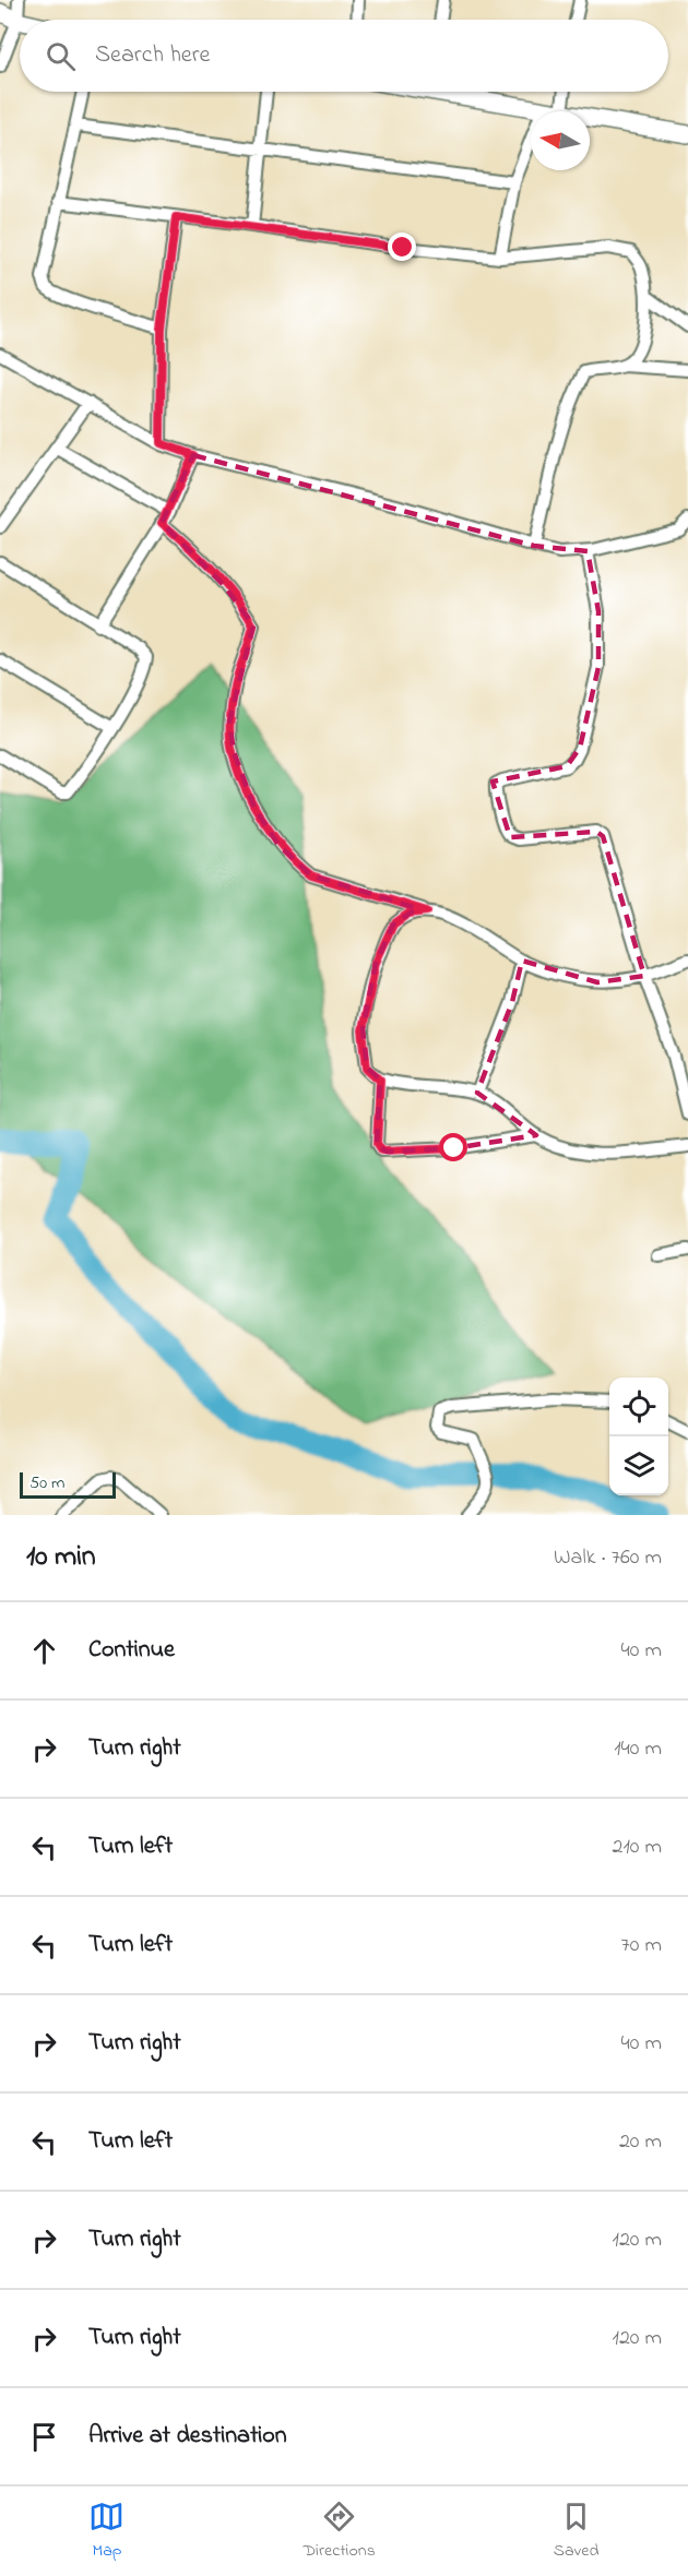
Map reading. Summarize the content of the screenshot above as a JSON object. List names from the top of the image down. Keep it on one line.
{"scale_bar":"50 m","north":"left","page":{"search":"Search here","scale":"50 m","heading":["10 min","Walk · 760 m"],"list":[["Continue","40 m"],["Turn right","140 m"],["Turn left","210 m"],["Turn left","70 m"],["Turn right","40 m"],["Turn left","20 m"],["Turn right","120 m"],["Turn right","120 m"],"Arrive at destination"],"nav":["Map","Directions","Saved"]}}
